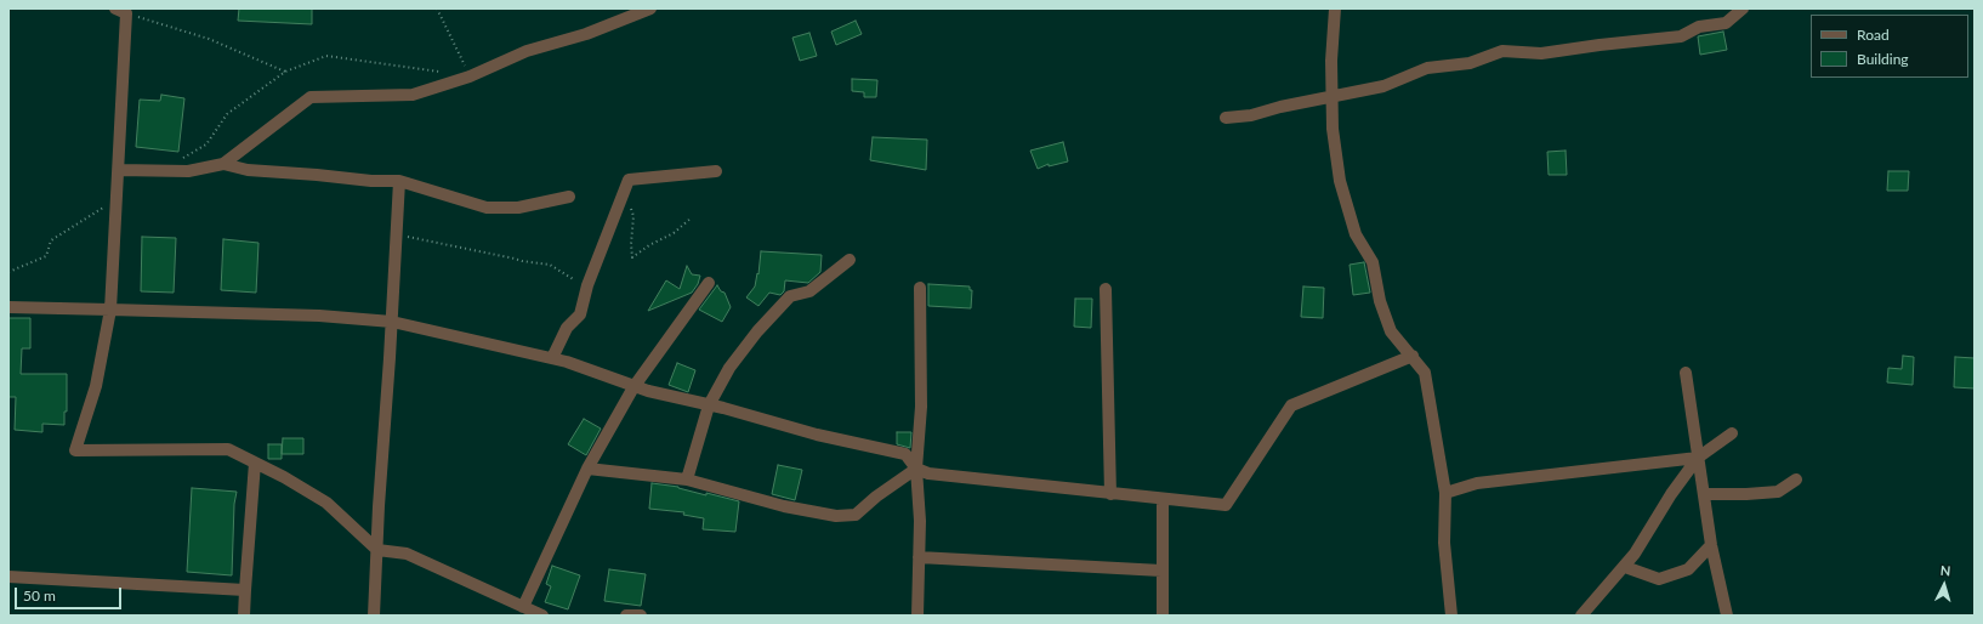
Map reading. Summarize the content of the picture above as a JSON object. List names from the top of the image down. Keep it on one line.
{"legend":["Road","Building"],"scale_bar":"50 m","north":"top"}
